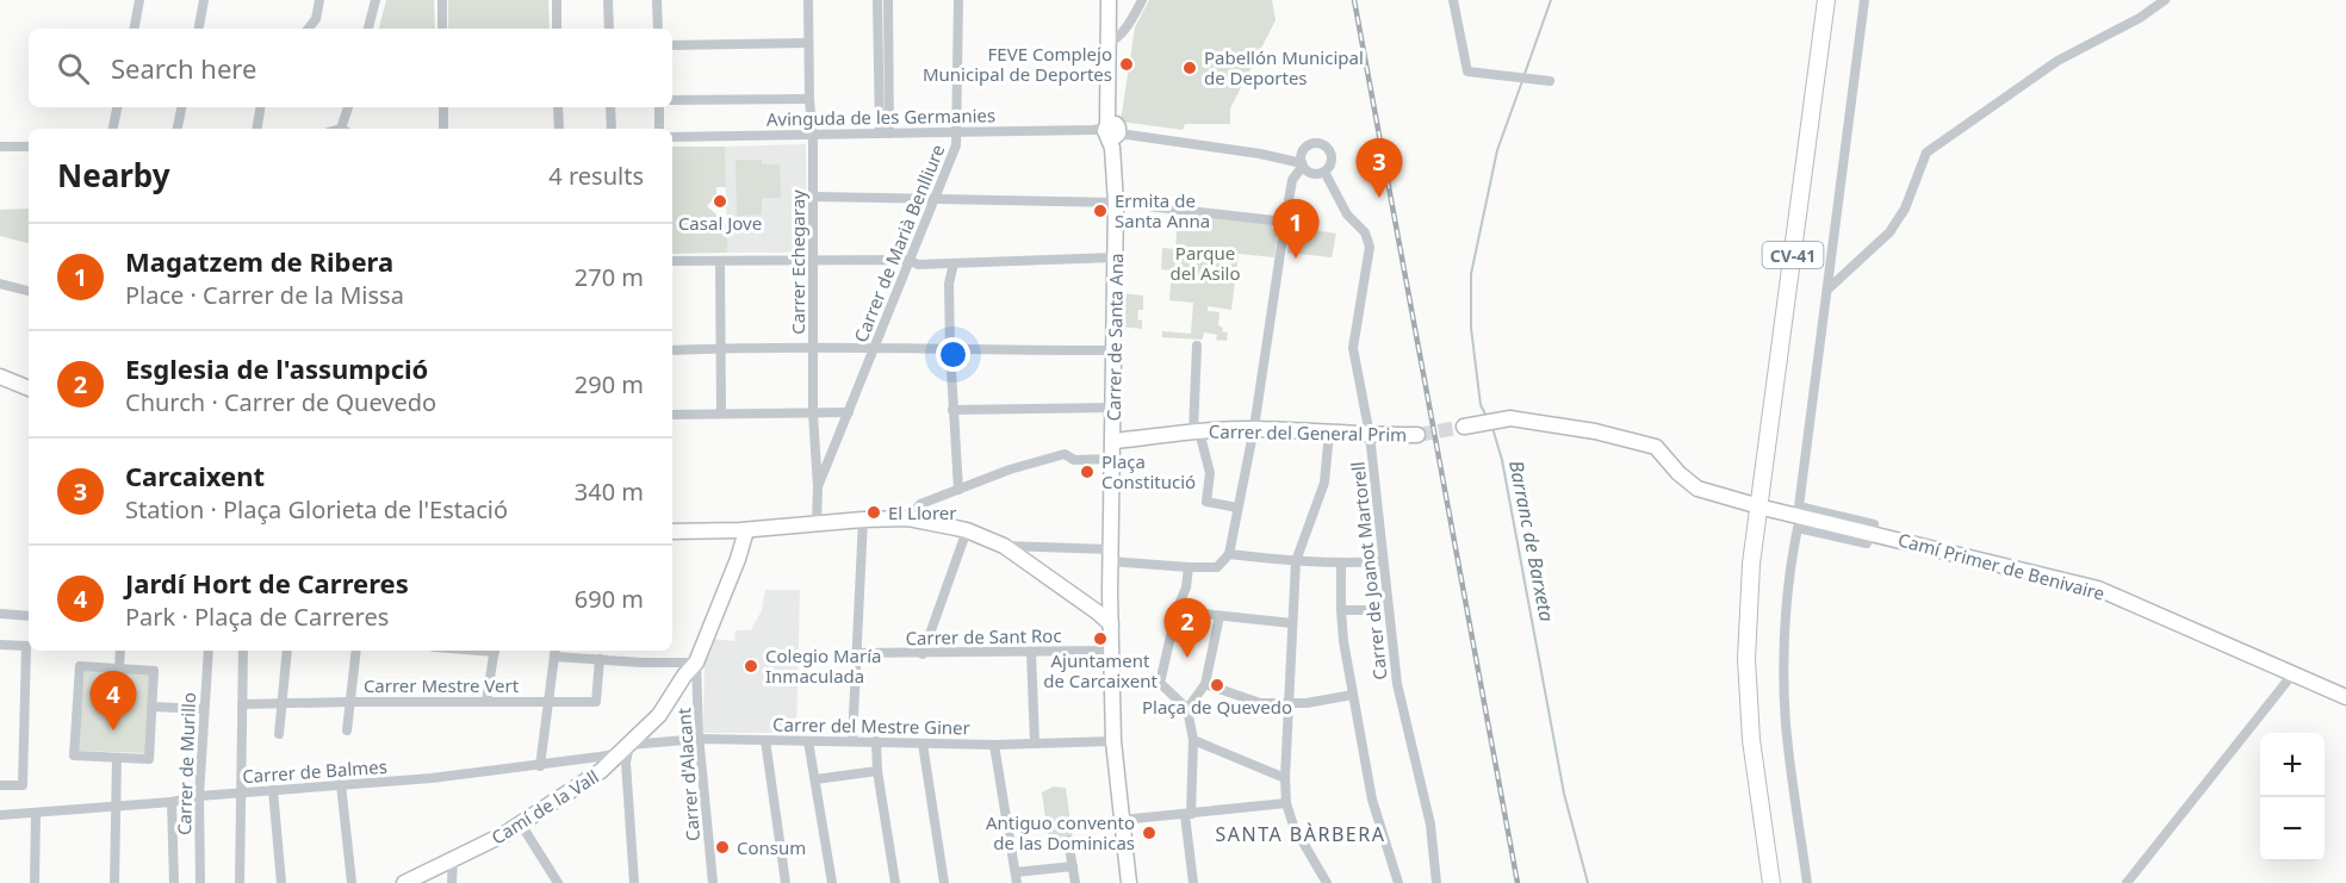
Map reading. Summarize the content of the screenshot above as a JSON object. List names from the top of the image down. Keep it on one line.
{"streets":{"main road":["CV-41"],"street":["Avinguda de les Germanies","Carrer de Marià Benlliure","Carrer Echegaray","Carrer de Santa Ana","Carrer del General Prim","Camí Primer de Benivaire","Carrer de Joanot Martorell","Carrer de Sant Roc","Carrer Mestre Vert","Carrer del Mestre Giner","Carrer de Murillo","Carrer de Balmes","Carrer d'Alacant","Camí de la Vall"]},"crossings":[["Avinguda de les Germanies","Carrer de Marià Benlliure"],["Avinguda de les Germanies","Carrer Echegaray"],["Avinguda de les Germanies","Carrer de Santa Ana"],["Carrer de Marià Benlliure","Carrer Echegaray"],["Carrer de Santa Ana","Carrer del General Prim"],["Carrer de Santa Ana","Carrer de Sant Roc"],["Carrer de Santa Ana","Carrer del Mestre Giner"],["Carrer del General Prim","Carrer de Joanot Martorell"],["Carrer del Mestre Giner","Carrer de Balmes"],["Carrer del Mestre Giner","Carrer d'Alacant"],["Carrer del Mestre Giner","Camí de la Vall"],["Carrer de Murillo","Carrer de Balmes"],["Carrer de Balmes","Camí de la Vall"],["Carrer d'Alacant","Camí de la Vall"]],"districts":["SANTA BÀRBERA"],"water":["Barranc de Barxeta"],"parks":["Parque del Asilo"],"places":["FEVE Complejo Municipal de Deportes","Pabellón Municipal de Deportes","Casal Jove","Ermita de Santa Anna","Plaça Constitució","El Llorer","Ajuntament de Carcaixent","Colegio María Inmaculada","Plaça de Quevedo","Antiguo convento de las Dominicas","Consum"],"page":{"search":"Search here","heading":["Nearby","4 results"],"pins":["3","1","2","4"],"list":[{"mark":"1","name":"Magatzem de Ribera","note":"Place · Carrer de la Missa","value":"270 m"},{"mark":"2","name":"Esglesia de l'assumpció","note":"Church · Carrer de Quevedo","value":"290 m"},{"mark":"3","name":"Carcaixent","note":"Station · Plaça Glorieta de l'Estació","value":"340 m"},{"mark":"4","name":"Jardí Hort de Carreres","note":"Park · Plaça de Carreres","value":"690 m"}],"map_buttons":["+","−"]}}
